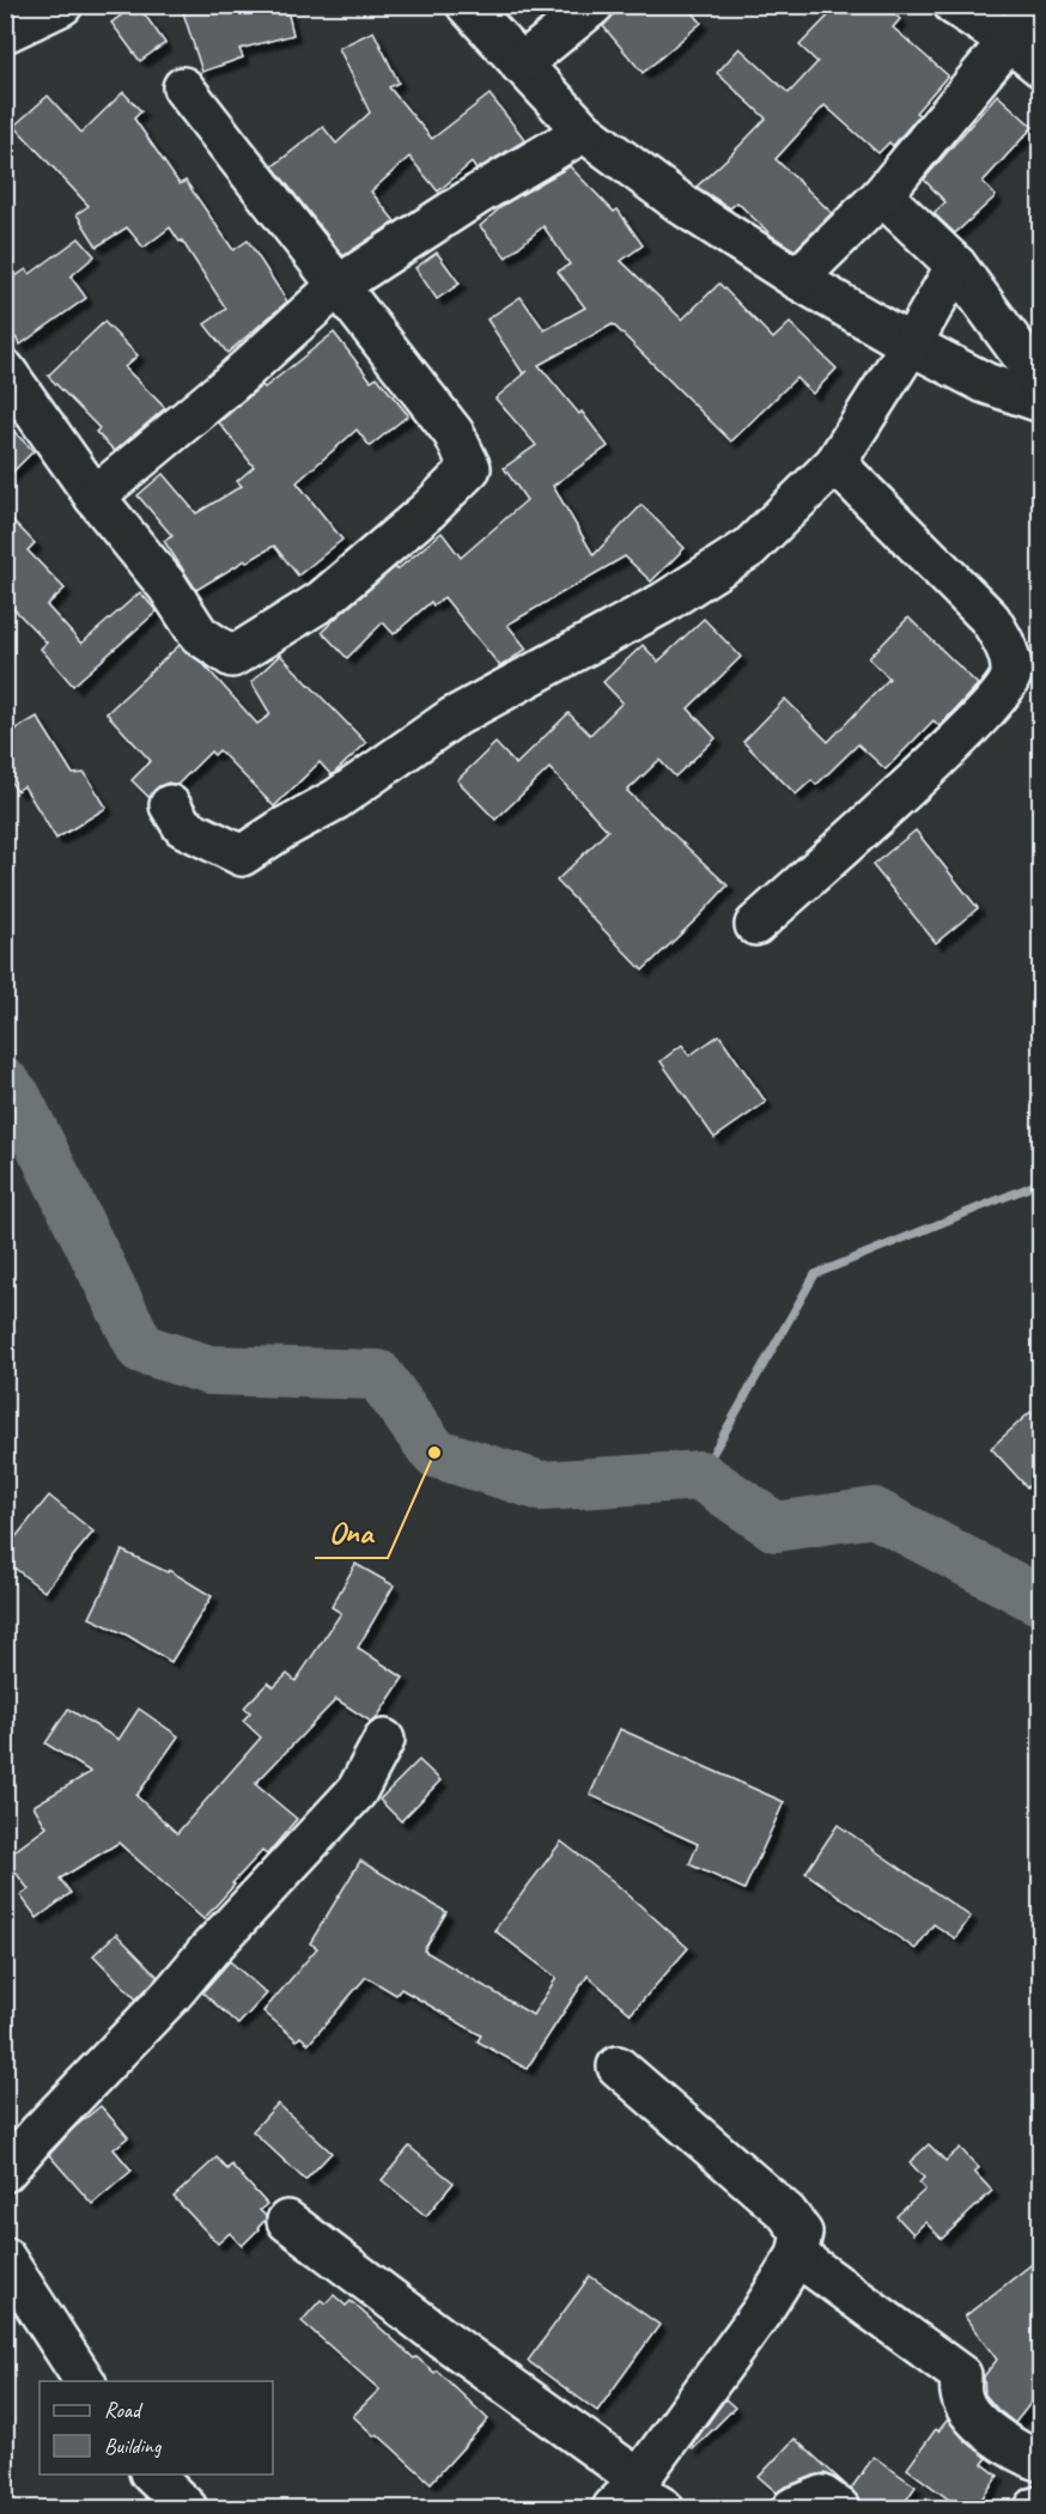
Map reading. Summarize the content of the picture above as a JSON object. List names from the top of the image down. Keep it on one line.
{"places":["Ona"],"legend":["Road","Building"]}
